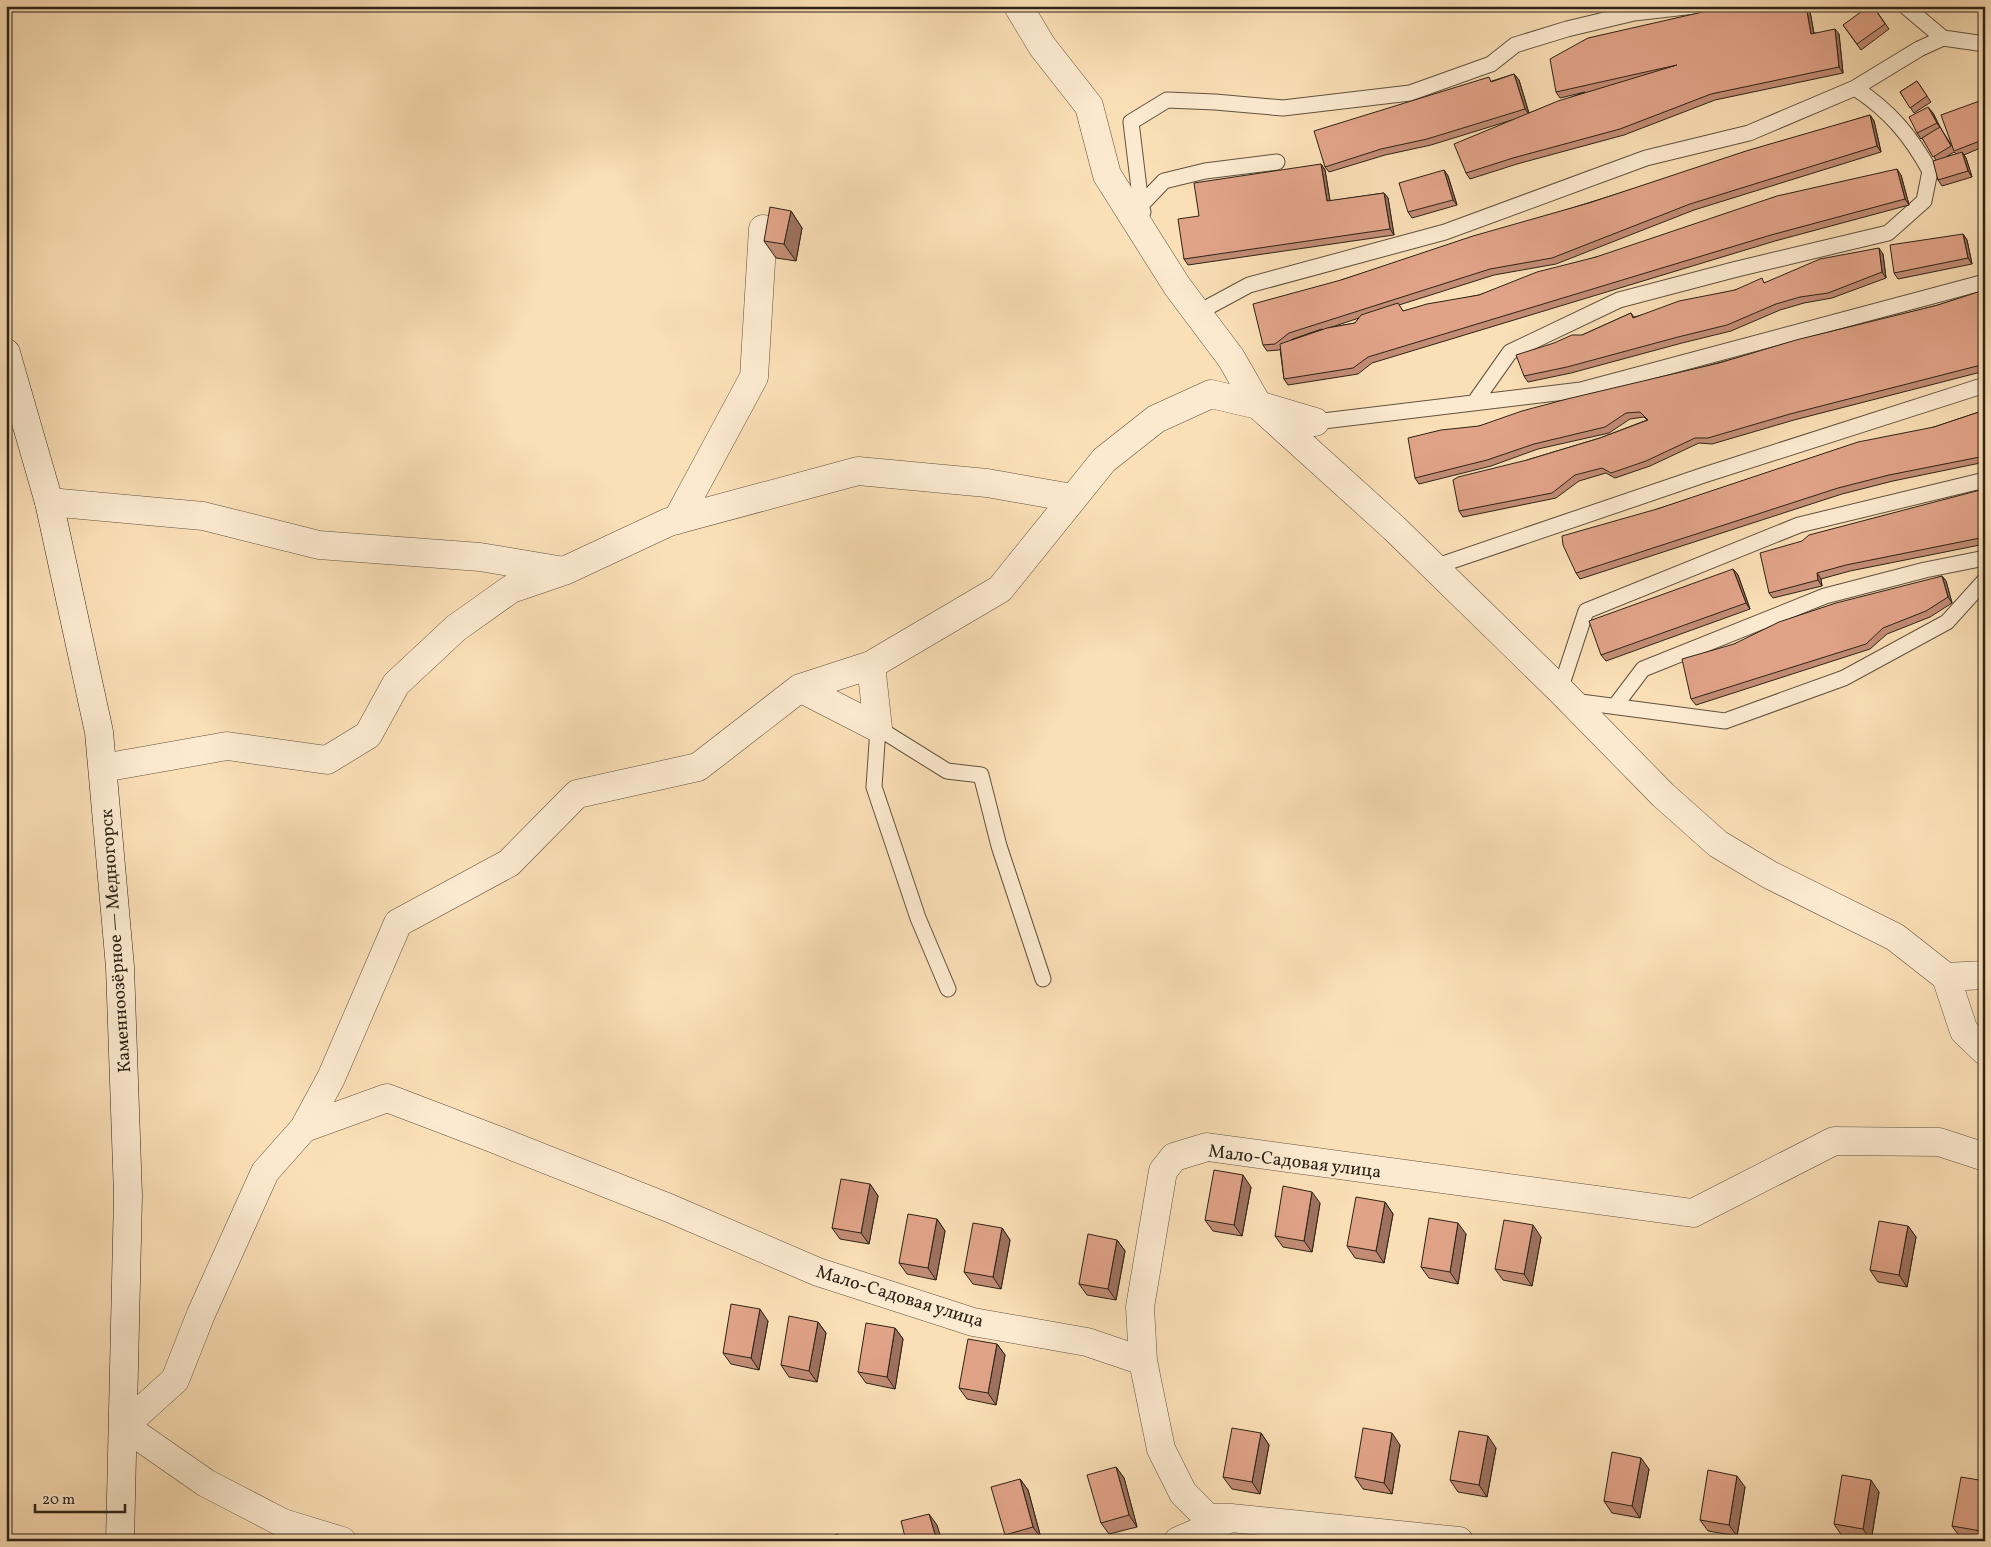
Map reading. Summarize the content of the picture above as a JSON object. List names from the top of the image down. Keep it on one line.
{"streets":{"street":["Каменноозёрное — Медногорск","Мало-Садовая улица"]},"scale_bar":"20 m"}
